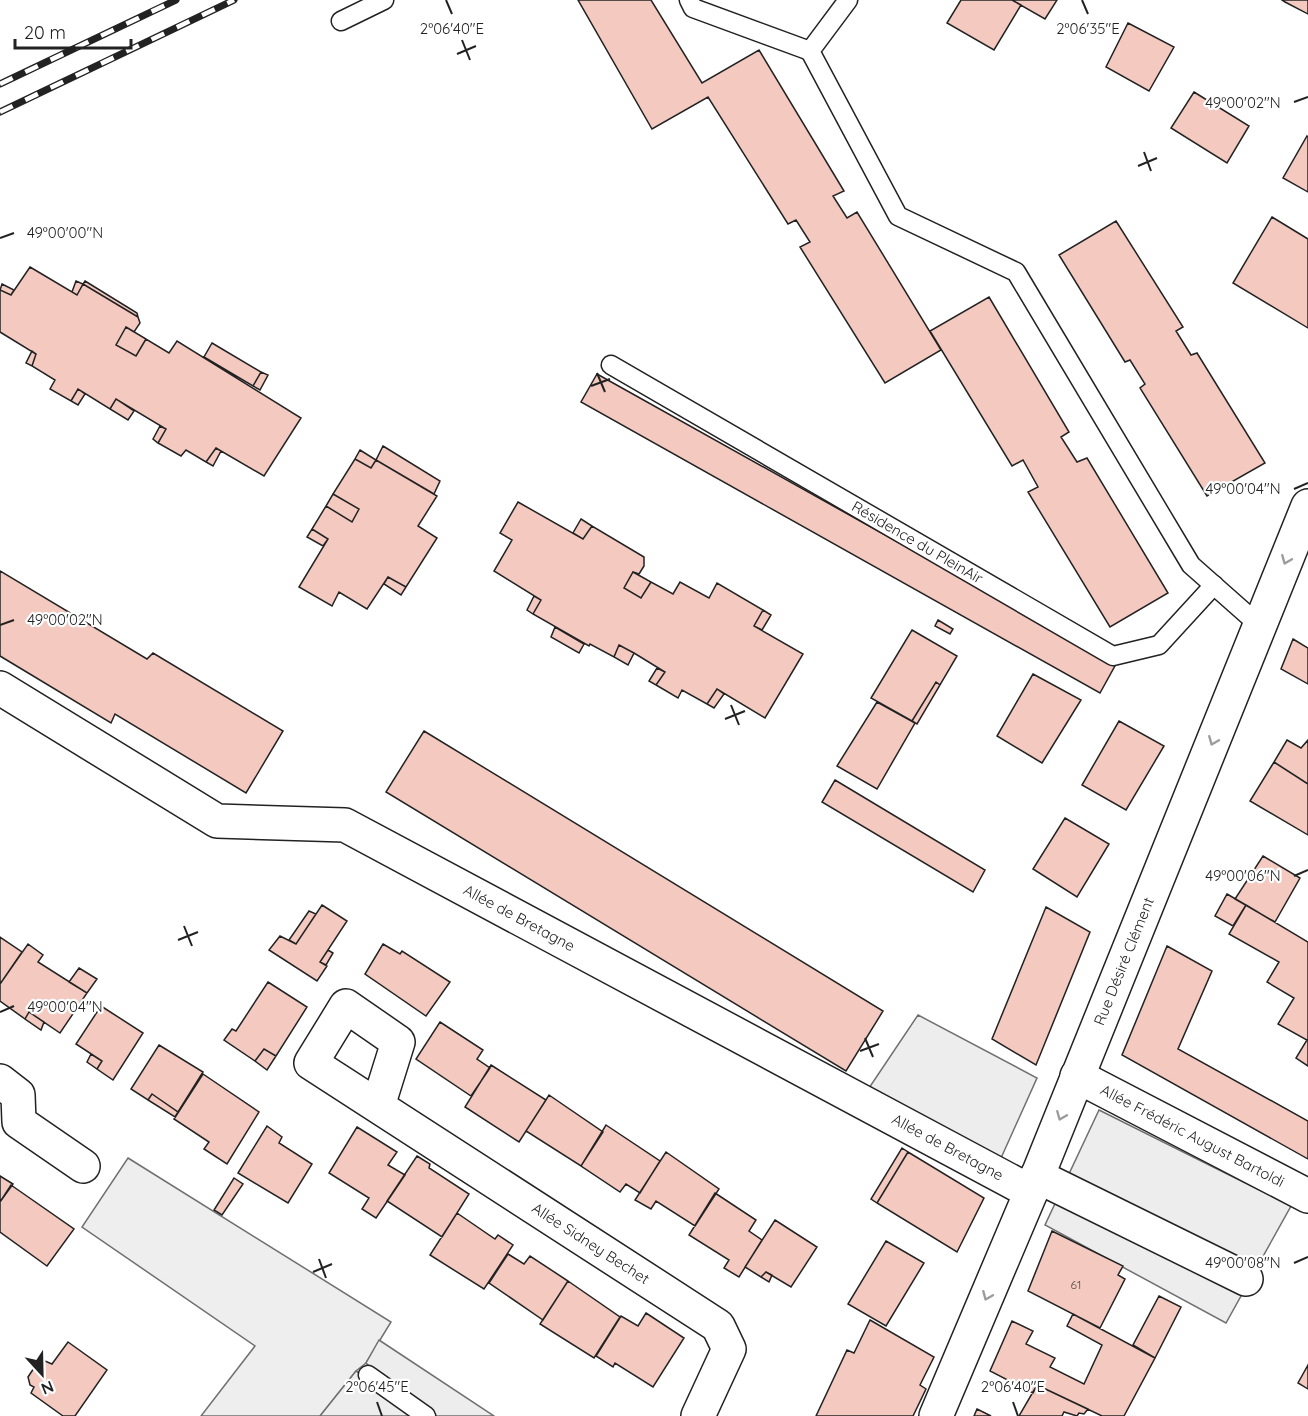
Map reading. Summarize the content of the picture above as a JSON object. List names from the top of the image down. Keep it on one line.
{"streets":{"street":["Allée de Bretagne","Rue Désiré Clément","Allée Frédéric August Bartoldi","Allée Sidney Bechet"],"lane":["Résidence du PleinAir"]},"crossings":[["Allée de Bretagne","Rue Désiré Clément"],["Rue Désiré Clément","Allée Frédéric August Bartoldi"]],"one_way":["Rue Désiré Clément"],"house_numbers":["61"],"scale_bar":"20 m","north":"bottom","coordinates":["2°06'40\"E","2°06'35\"E","49°00'02\"N","49°00'00\"N","49°00'04\"N","49°00'06\"N","49°00'08\"N","2°06'45\"E"]}
